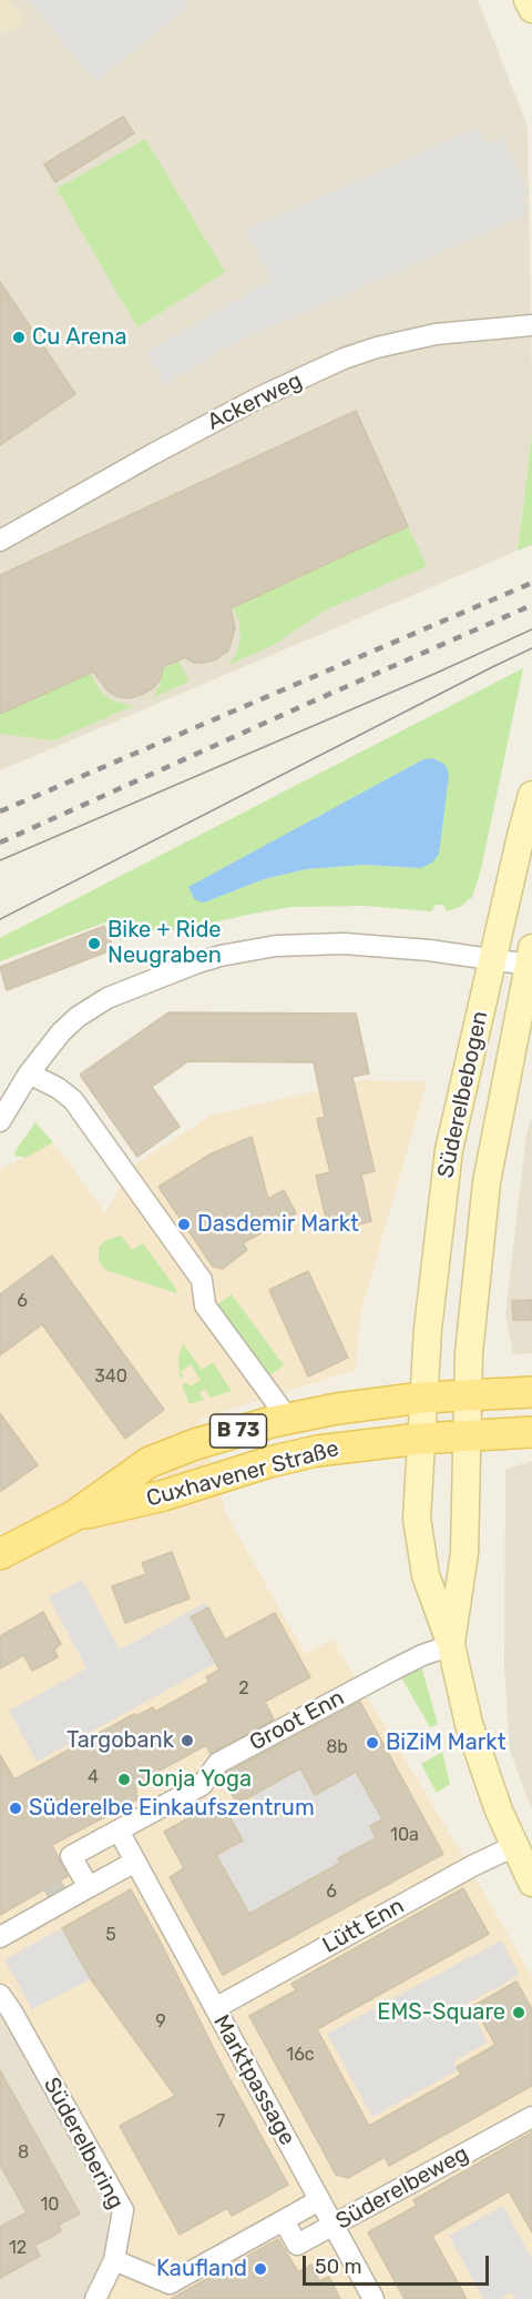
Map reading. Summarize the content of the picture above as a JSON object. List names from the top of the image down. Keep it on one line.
{"streets":{"main road":["Süderelbebogen","B 73","Cuxhavener Straße"],"street":["Ackerweg","Groot Enn","Lütt Enn","Marktpassage","Süderelbering","Süderelbeweg"]},"crossings":[["Süderelbebogen","Cuxhavener Straße"],["Süderelbebogen","Groot Enn"],["Lütt Enn","Marktpassage"],["Marktpassage","Süderelbeweg"],["Süderelbering","Süderelbeweg"]],"places":["Cu Arena","Bike + Ride Neugraben","Dasdemir Markt","Targobank","BiZiM Markt","Jonja Yoga","Süderelbe Einkaufszentrum","EMS-Square","Kaufland"],"house_numbers":["6","340","2","8b","4","10a","6","5","9","16c","7","8","10","12"],"scale_bar":"50 m"}
